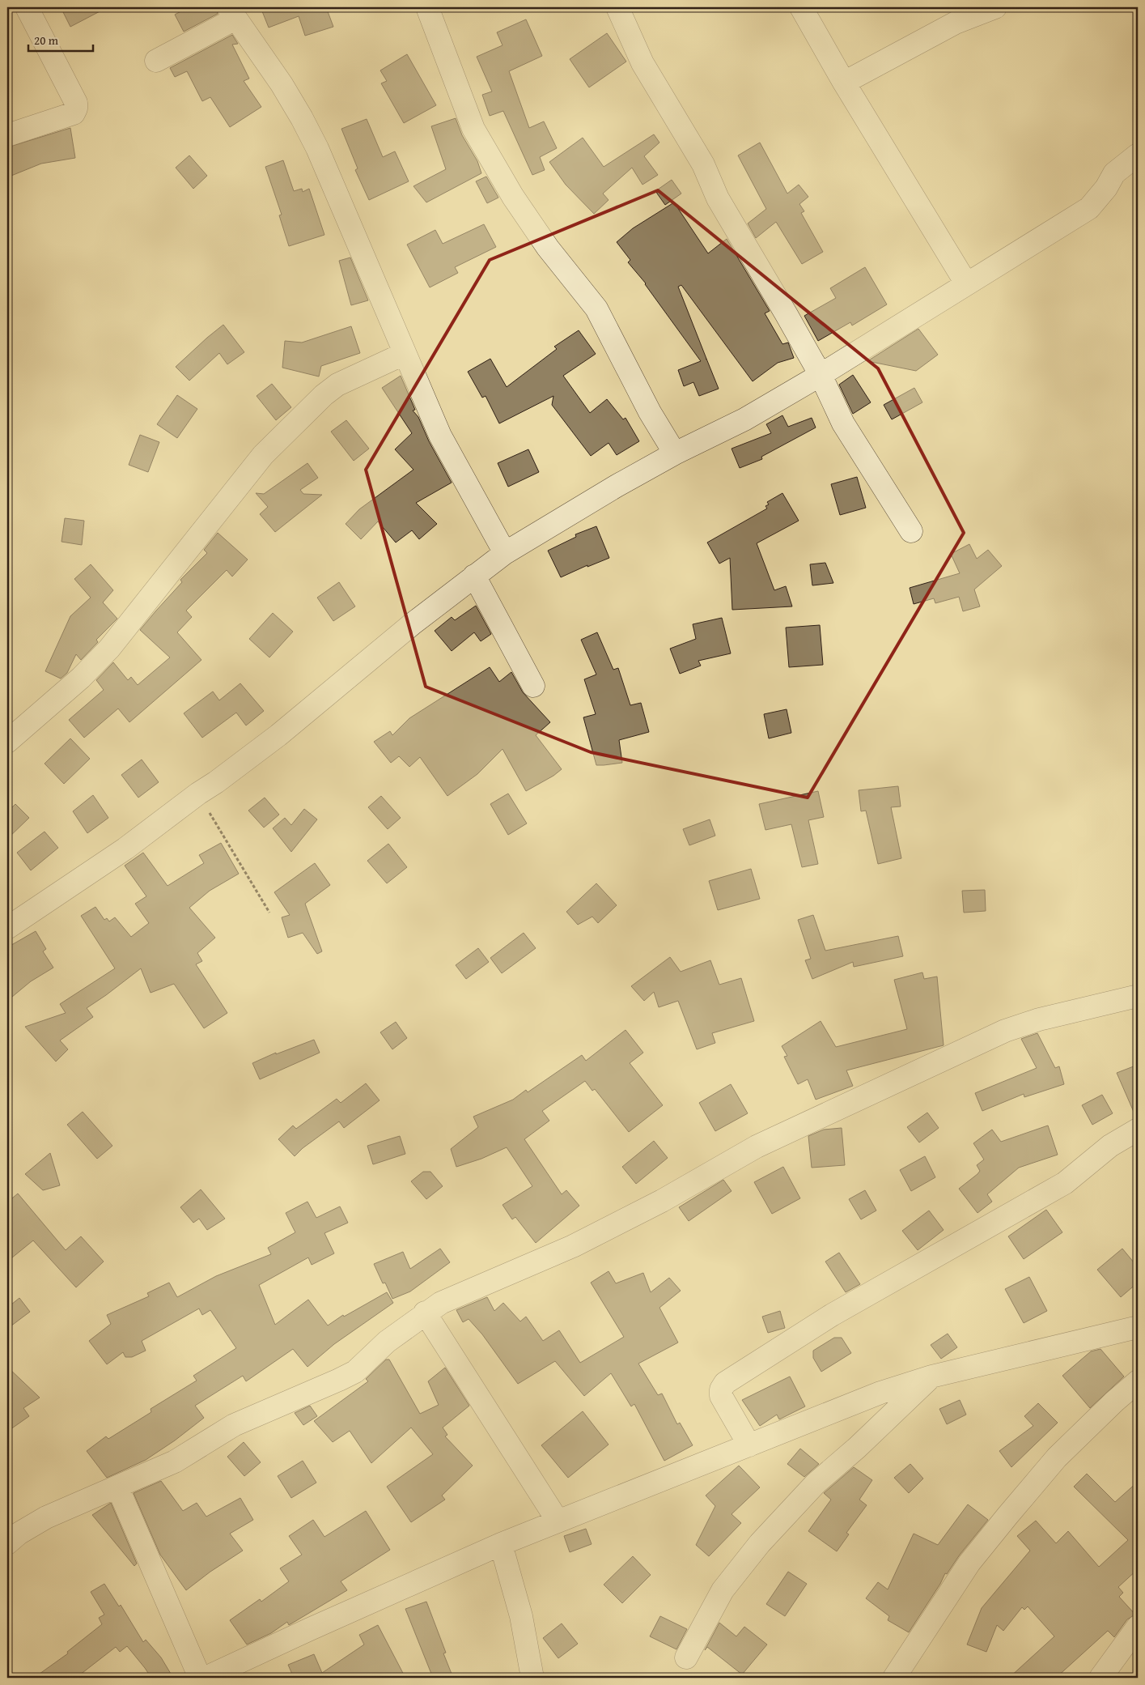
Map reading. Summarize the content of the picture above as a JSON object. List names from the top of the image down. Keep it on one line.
{"scale_bar":"20 m"}
